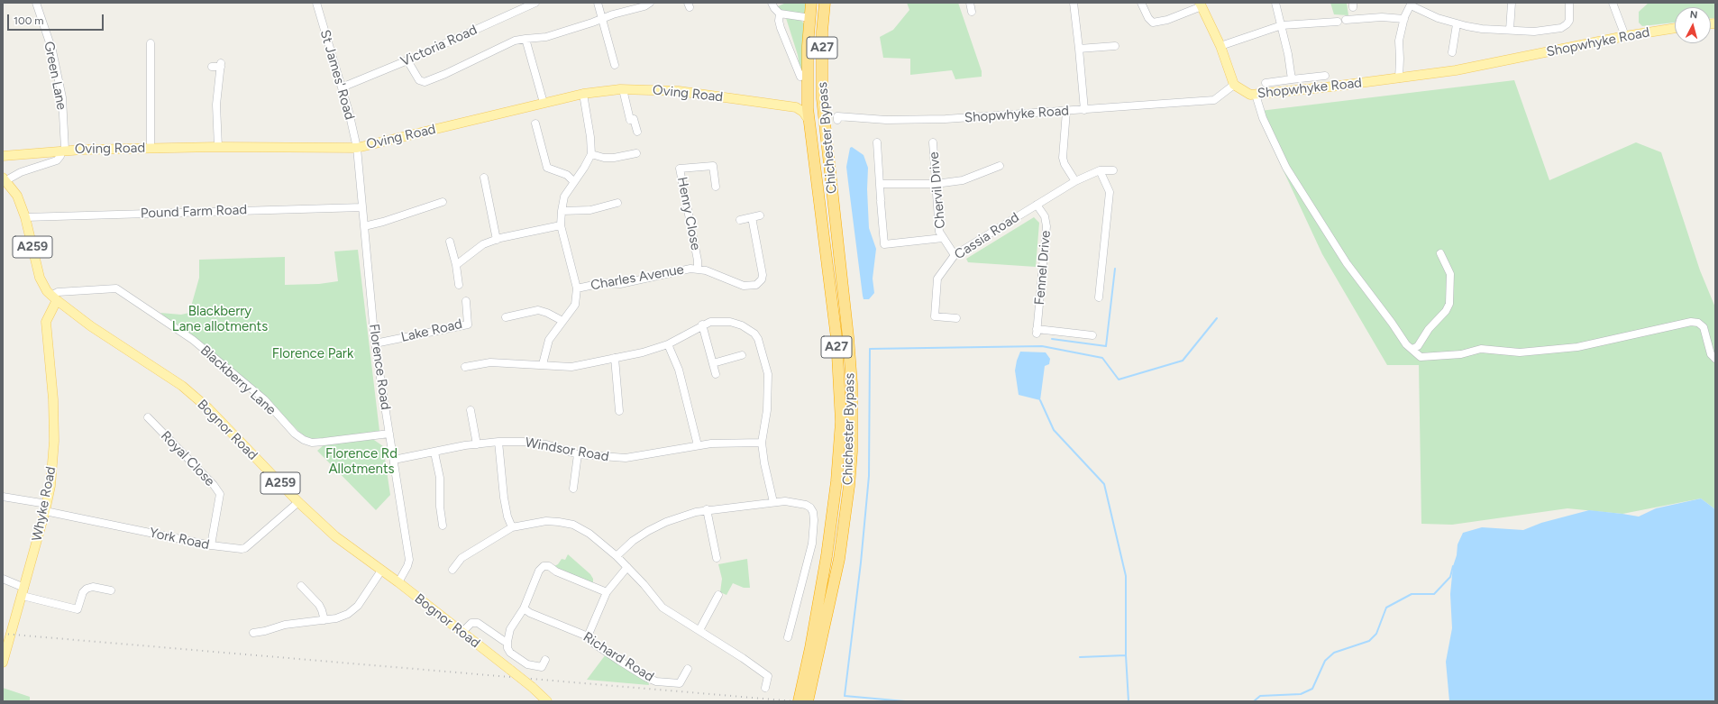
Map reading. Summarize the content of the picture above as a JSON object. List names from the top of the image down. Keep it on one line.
{"streets":{"highway":["A27","Chichester Bypass"],"main road":["Shopwhyke Road","Oving Road","A259","Bognor Road","Whyke Road"],"street":["Victoria Road","St James' Road","Green Lane","Chervil Drive","Pound Farm Road","Henry Close","Cassia Road","Fennel Drive","Charles Avenue","Lake Road","Florence Road","Blackberry Lane","Windsor Road","Royal Close","York Road","Richard Road"]},"crossings":[["Victoria Road","St James' Road"],["St James' Road","Oving Road"],["St James' Road","Florence Road"],["Green Lane","Oving Road"],["Oving Road","Chichester Bypass"],["Oving Road","Florence Road"],["Chervil Drive","Cassia Road"],["Pound Farm Road","Florence Road"],["Pound Farm Road","Bognor Road"],["Henry Close","Charles Avenue"],["Cassia Road","Fennel Drive"],["Lake Road","Florence Road"],["Florence Road","Blackberry Lane"],["Florence Road","Bognor Road"],["Florence Road","Windsor Road"],["Blackberry Lane","Bognor Road"],["Blackberry Lane","Whyke Road"],["Bognor Road","Whyke Road"],["Bognor Road","York Road"],["Royal Close","York Road"],["Whyke Road","York Road"]],"parks":["Blackberry Lane allotments","Florence Park","Florence Rd Allotments"],"scale_bar":"100 m","north":"top"}
